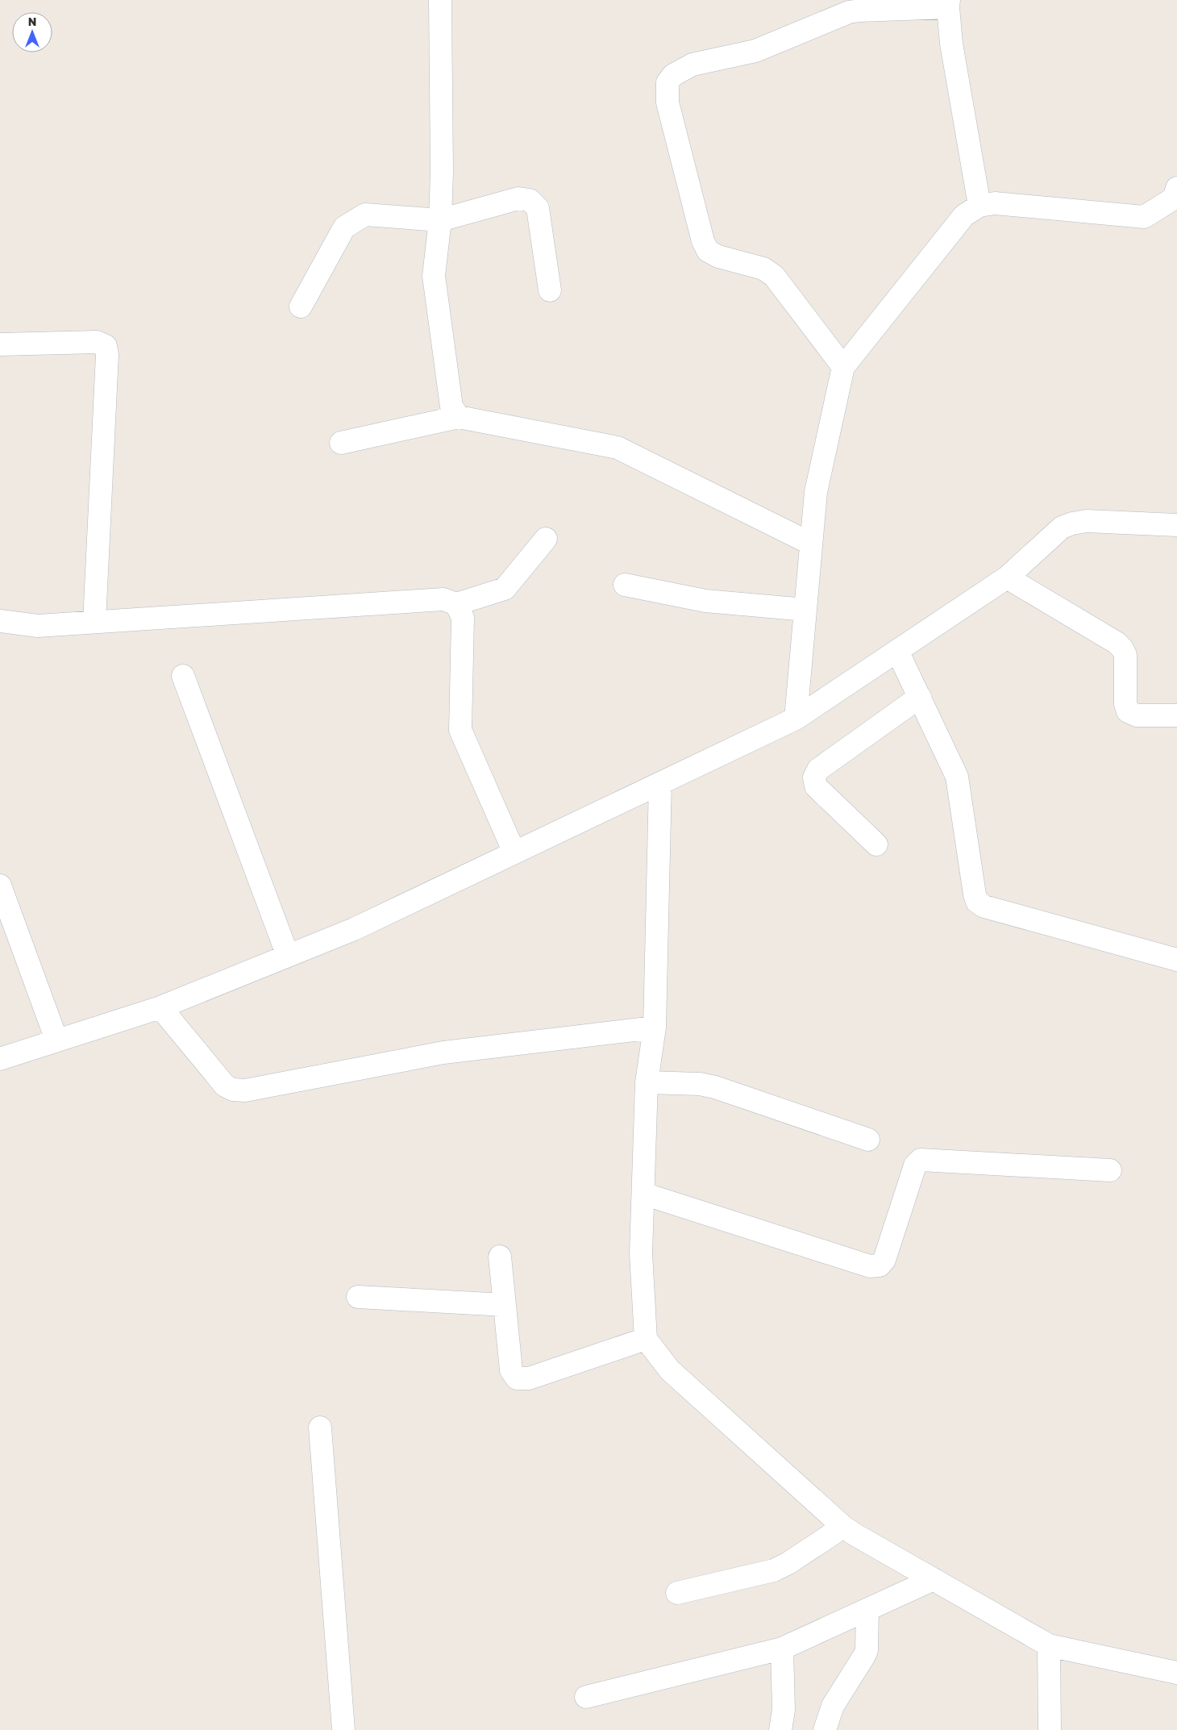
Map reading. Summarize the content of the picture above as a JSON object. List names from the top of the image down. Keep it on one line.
{"north":"top"}
